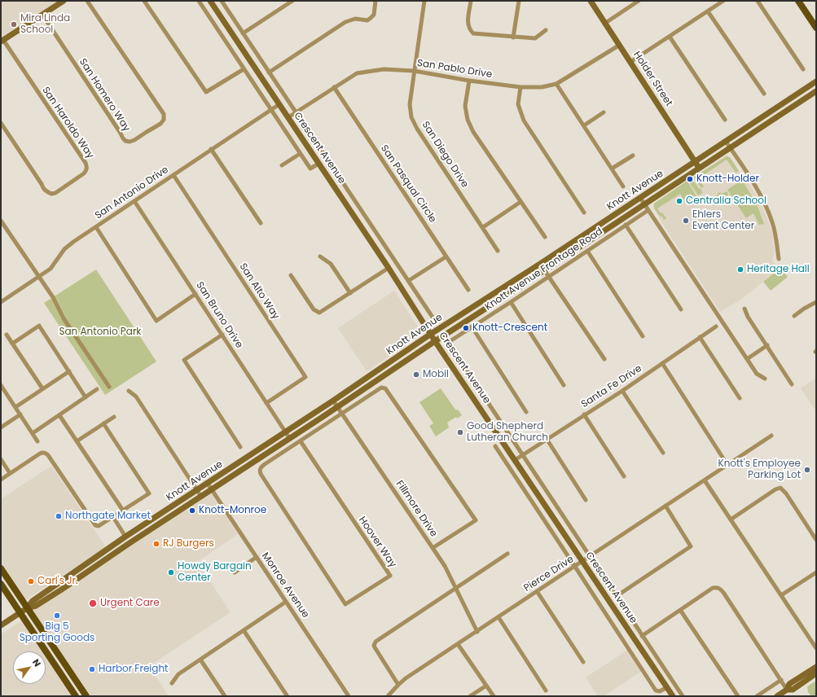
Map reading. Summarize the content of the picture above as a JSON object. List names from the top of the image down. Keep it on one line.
{"streets":{"main road":["Holder Street","Crescent Avenue","Knott Avenue"],"street":["San Pablo Drive","San Homero Way","San Haroldo Way","San Diego Drive","San Pasqual Circle","San Antonio Drive","Knott Avenue Frontage Road","San Alto Way","San Bruno Drive","Santa Fe Drive","Fillmore Drive","Hoover Way","Pierce Drive","Monroe Avenue"]},"crossings":[["San Pablo Drive","Holder Street"],["San Pablo Drive","Crescent Avenue"],["San Pablo Drive","San Diego Drive"],["San Pablo Drive","San Pasqual Circle"],["Holder Street","Knott Avenue"],["Crescent Avenue","Knott Avenue"],["Crescent Avenue","San Antonio Drive"],["Crescent Avenue","Knott Avenue Frontage Road"],["Crescent Avenue","Santa Fe Drive"],["Crescent Avenue","Pierce Drive"],["Knott Avenue","San Bruno Drive"],["Knott Avenue","Fillmore Drive"],["Knott Avenue","Monroe Avenue"],["San Antonio Drive","San Alto Way"],["San Antonio Drive","San Bruno Drive"],["San Alto Way","San Bruno Drive"],["Fillmore Drive","Pierce Drive"]],"parks":["San Antonio Park"],"places":["Mira Linda School","Knott-Holder","Centralia School","Ehlers Event Center","Heritage Hall","Knott-Crescent","Mobil","Good Shepherd Lutheran Church","Knott's Employee Parking Lot","Knott-Monroe","Northgate Market","RJ Burgers","Howdy Bargain Center","Carl's Jr.","Urgent Care","Big 5 Sporting Goods","Harbor Freight"],"north":"top right"}
